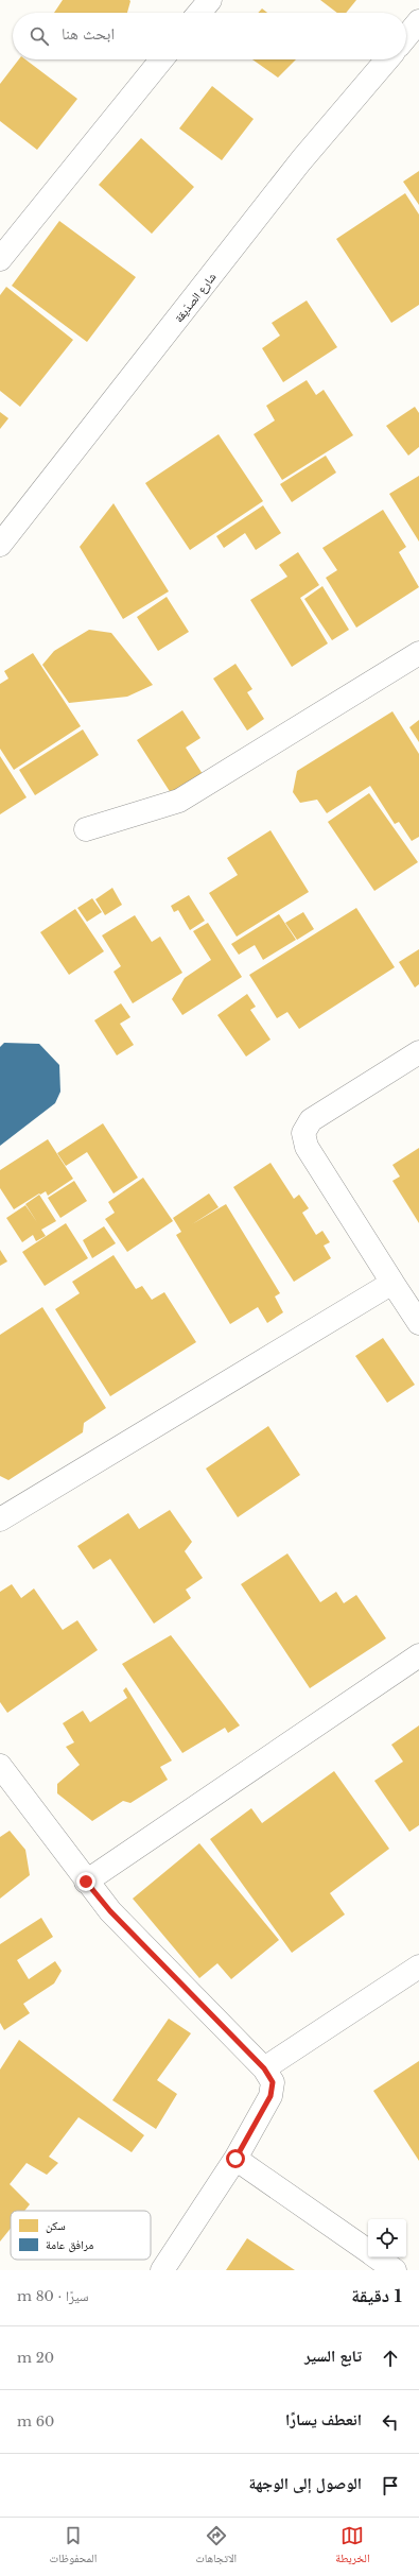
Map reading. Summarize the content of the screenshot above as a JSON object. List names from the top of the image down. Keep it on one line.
{"streets":{"street":["شارع الصدّيقة"]},"legend":["سكن","مرافق عامة"],"page":{"search":"ابحث هنا","heading":["1 دقيقة","سيرًا · 80 m"],"list":[["تابع السير","20 m"],["انعطف يسارًا","60 m"],"الوصول إلى الوجهة"],"nav":["الخريطة","الاتجاهات","المحفوظات"]}}
